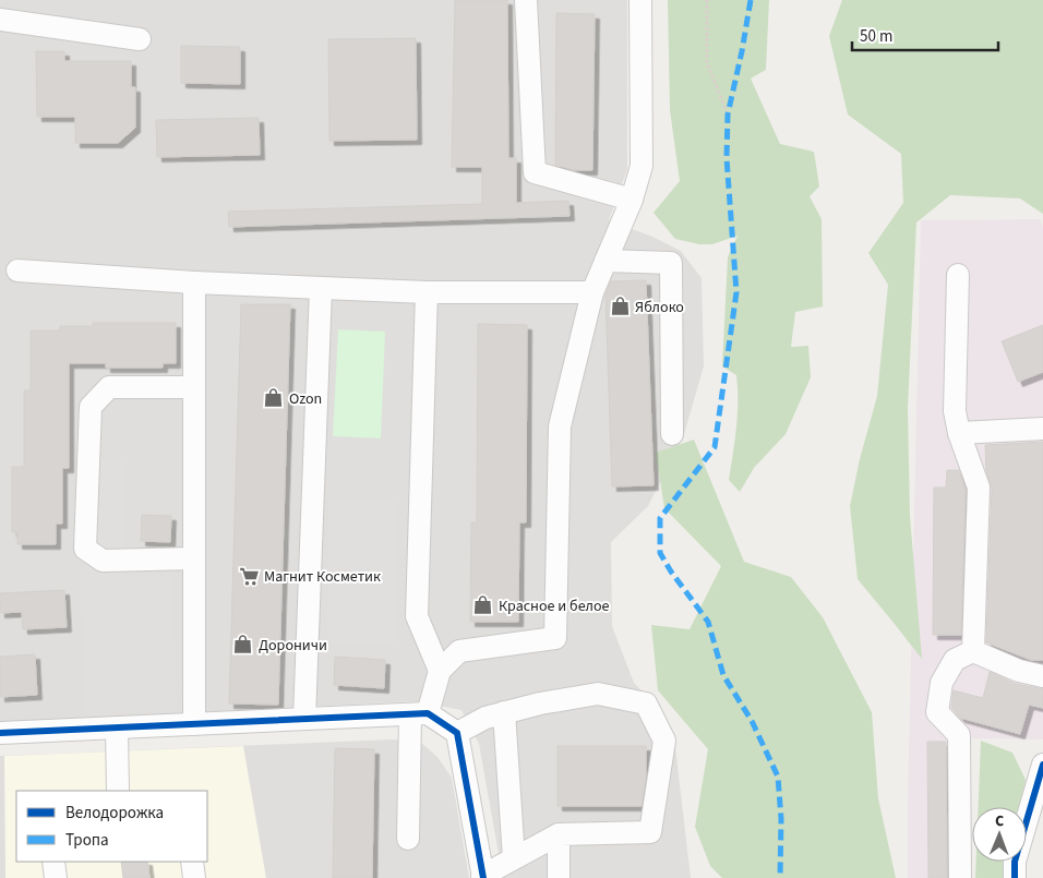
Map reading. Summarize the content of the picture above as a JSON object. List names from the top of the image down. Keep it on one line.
{"places":{"shop":["Яблоко","Ozon","Красное и белое","Дороничи"],"supermarket":["Магнит Косметик"]},"legend":["Велодорожка","Тропа"],"scale_bar":"50 m","north":"top"}
